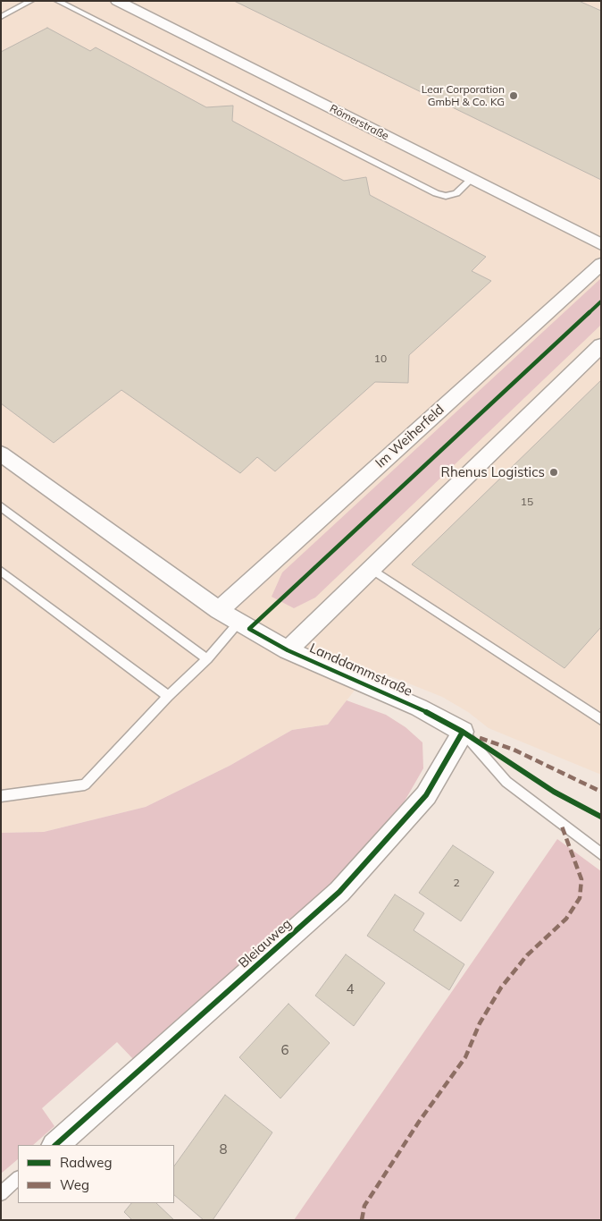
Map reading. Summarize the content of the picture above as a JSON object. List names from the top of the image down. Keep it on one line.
{"streets":{"street":["Römerstraße","Im Weiherfeld","Landdammstraße","Bleiauweg"]},"crossings":[["Im Weiherfeld","Landdammstraße"],["Landdammstraße","Bleiauweg"]],"places":["Lear Corporation GmbH & Co. KG","Rhenus Logistics"],"house_numbers":["10","15","2","4","6","8"],"legend":["Radweg","Weg"]}
